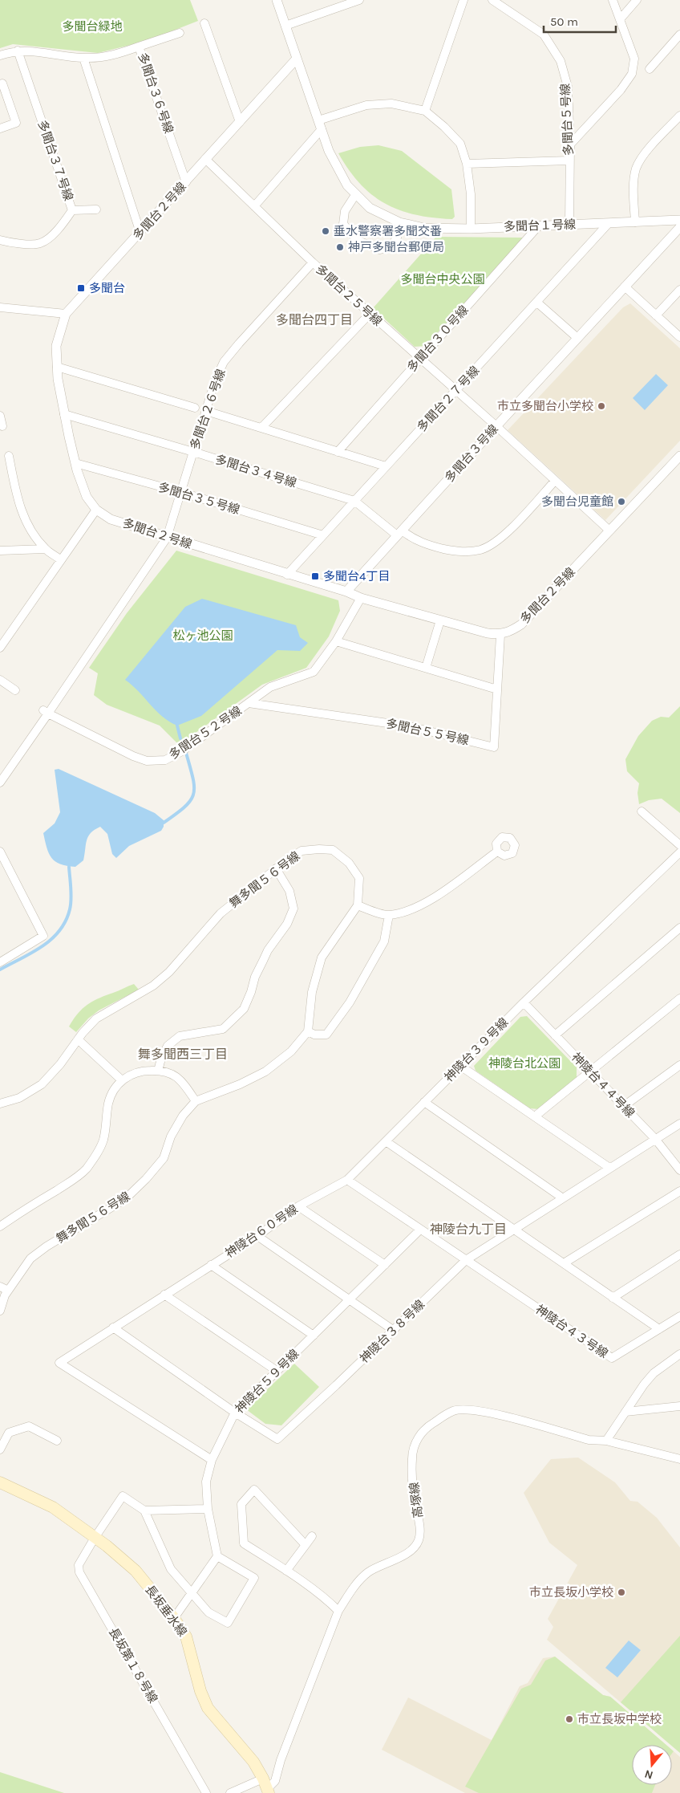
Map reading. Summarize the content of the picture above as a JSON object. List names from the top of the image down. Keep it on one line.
{"streets":{"main road":["長坂垂水線"],"street":["多聞台３６号線","多聞台５号線","多聞台３７号線","多聞台２号線","多聞台１号線","多聞台２５号線","多聞台３０号線","多聞台２７号線","多聞台２６号線","多聞台３号線","多聞台３４号線","多聞台３５号線","多聞台５５号線","多聞台５２号線","舞多聞５６号線","神陵台３９号線","神陵台４４号線","神陵台６０号線","神陵台３８号線","神陵台４３号線","神陵台５９号線","高塚線","長坂第１８号線"]},"crossings":[["多聞台３６号線","多聞台３７号線"],["多聞台３６号線","多聞台２号線"],["多聞台５号線","多聞台１号線"],["多聞台２号線","多聞台１号線"],["多聞台２号線","多聞台２５号線"],["多聞台２号線","多聞台２７号線"],["多聞台２号線","多聞台２６号線"],["多聞台２号線","多聞台３号線"],["多聞台２号線","多聞台３４号線"],["多聞台２号線","多聞台３５号線"],["多聞台２号線","多聞台５５号線"],["多聞台２号線","多聞台５２号線"],["多聞台１号線","多聞台３０号線"],["多聞台１号線","多聞台２７号線"],["多聞台２５号線","多聞台３０号線"],["多聞台２５号線","多聞台２７号線"],["多聞台２５号線","多聞台２６号線"],["多聞台２５号線","多聞台３号線"],["多聞台２７号線","多聞台３４号線"],["多聞台２７号線","多聞台３５号線"],["多聞台２６号線","多聞台３４号線"],["多聞台２６号線","多聞台３５号線"],["多聞台２６号線","多聞台５２号線"],["多聞台５５号線","多聞台５２号線"],["神陵台３９号線","神陵台４４号線"],["神陵台３９号線","神陵台６０号線"],["神陵台４４号線","神陵台３８号線"],["神陵台６０号線","神陵台３８号線"],["神陵台３８号線","神陵台４３号線"],["神陵台３８号線","神陵台５９号線"],["高塚線","長坂垂水線"],["長坂垂水線","長坂第１８号線"]],"districts":["多聞台四丁目","舞多聞西三丁目","神陵台九丁目"],"parks":["多聞台緑地","多聞台中央公園","松ヶ池公園","神陵台北公園"],"places":{"other":["垂水警察署多聞交番","神戸多聞台郵便局","市立多聞台小学校","多聞台児童館","市立長坂小学校","市立長坂中学校"],"transit":["多聞台","多聞台4丁目"]},"scale_bar":"50 m","north":"bottom"}
